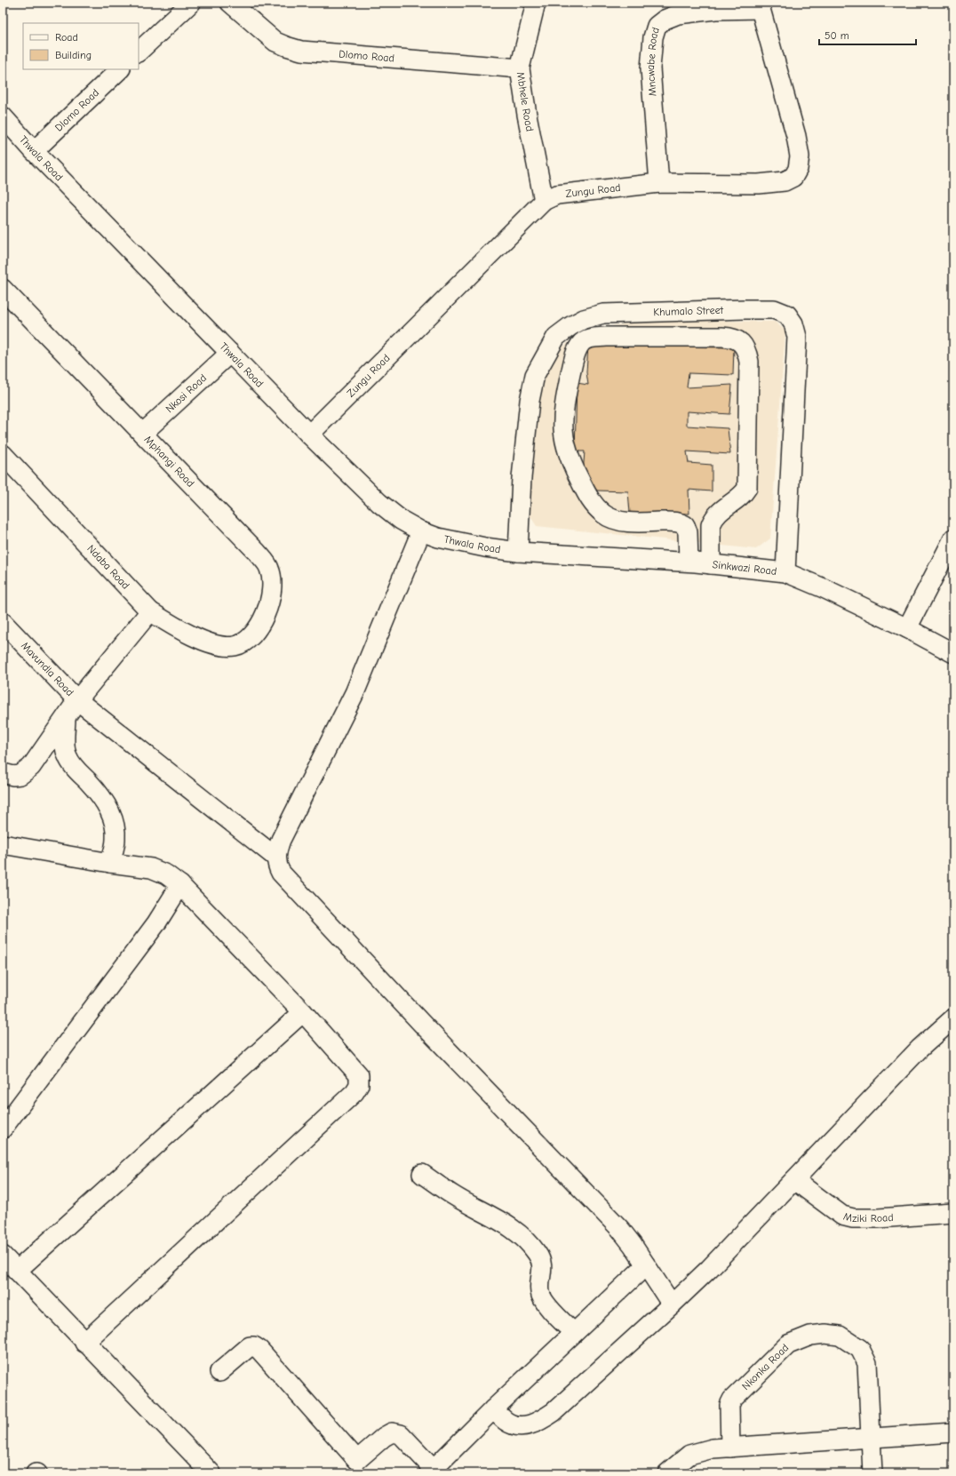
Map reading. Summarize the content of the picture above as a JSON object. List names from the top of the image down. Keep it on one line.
{"streets":{"street":["Dlomo Road","Mncwabe Road","Mbhele Road","Thwala Road","Zungu Road","Khumalo Street","Nkosi Road","Mphangi Road","Ndaba Road","Sinkwazi Road","Mavundla Road","Mziki Road","Nkonka Road"]},"crossings":[["Dlomo Road","Mbhele Road"],["Dlomo Road","Thwala Road"],["Mncwabe Road","Zungu Road"],["Mbhele Road","Zungu Road"],["Thwala Road","Zungu Road"],["Thwala Road","Khumalo Street"],["Thwala Road","Nkosi Road"],["Thwala Road","Sinkwazi Road"],["Khumalo Street","Sinkwazi Road"],["Nkosi Road","Mphangi Road"],["Mphangi Road","Ndaba Road"]],"legend":["Road","Building"],"scale_bar":"50 m"}
